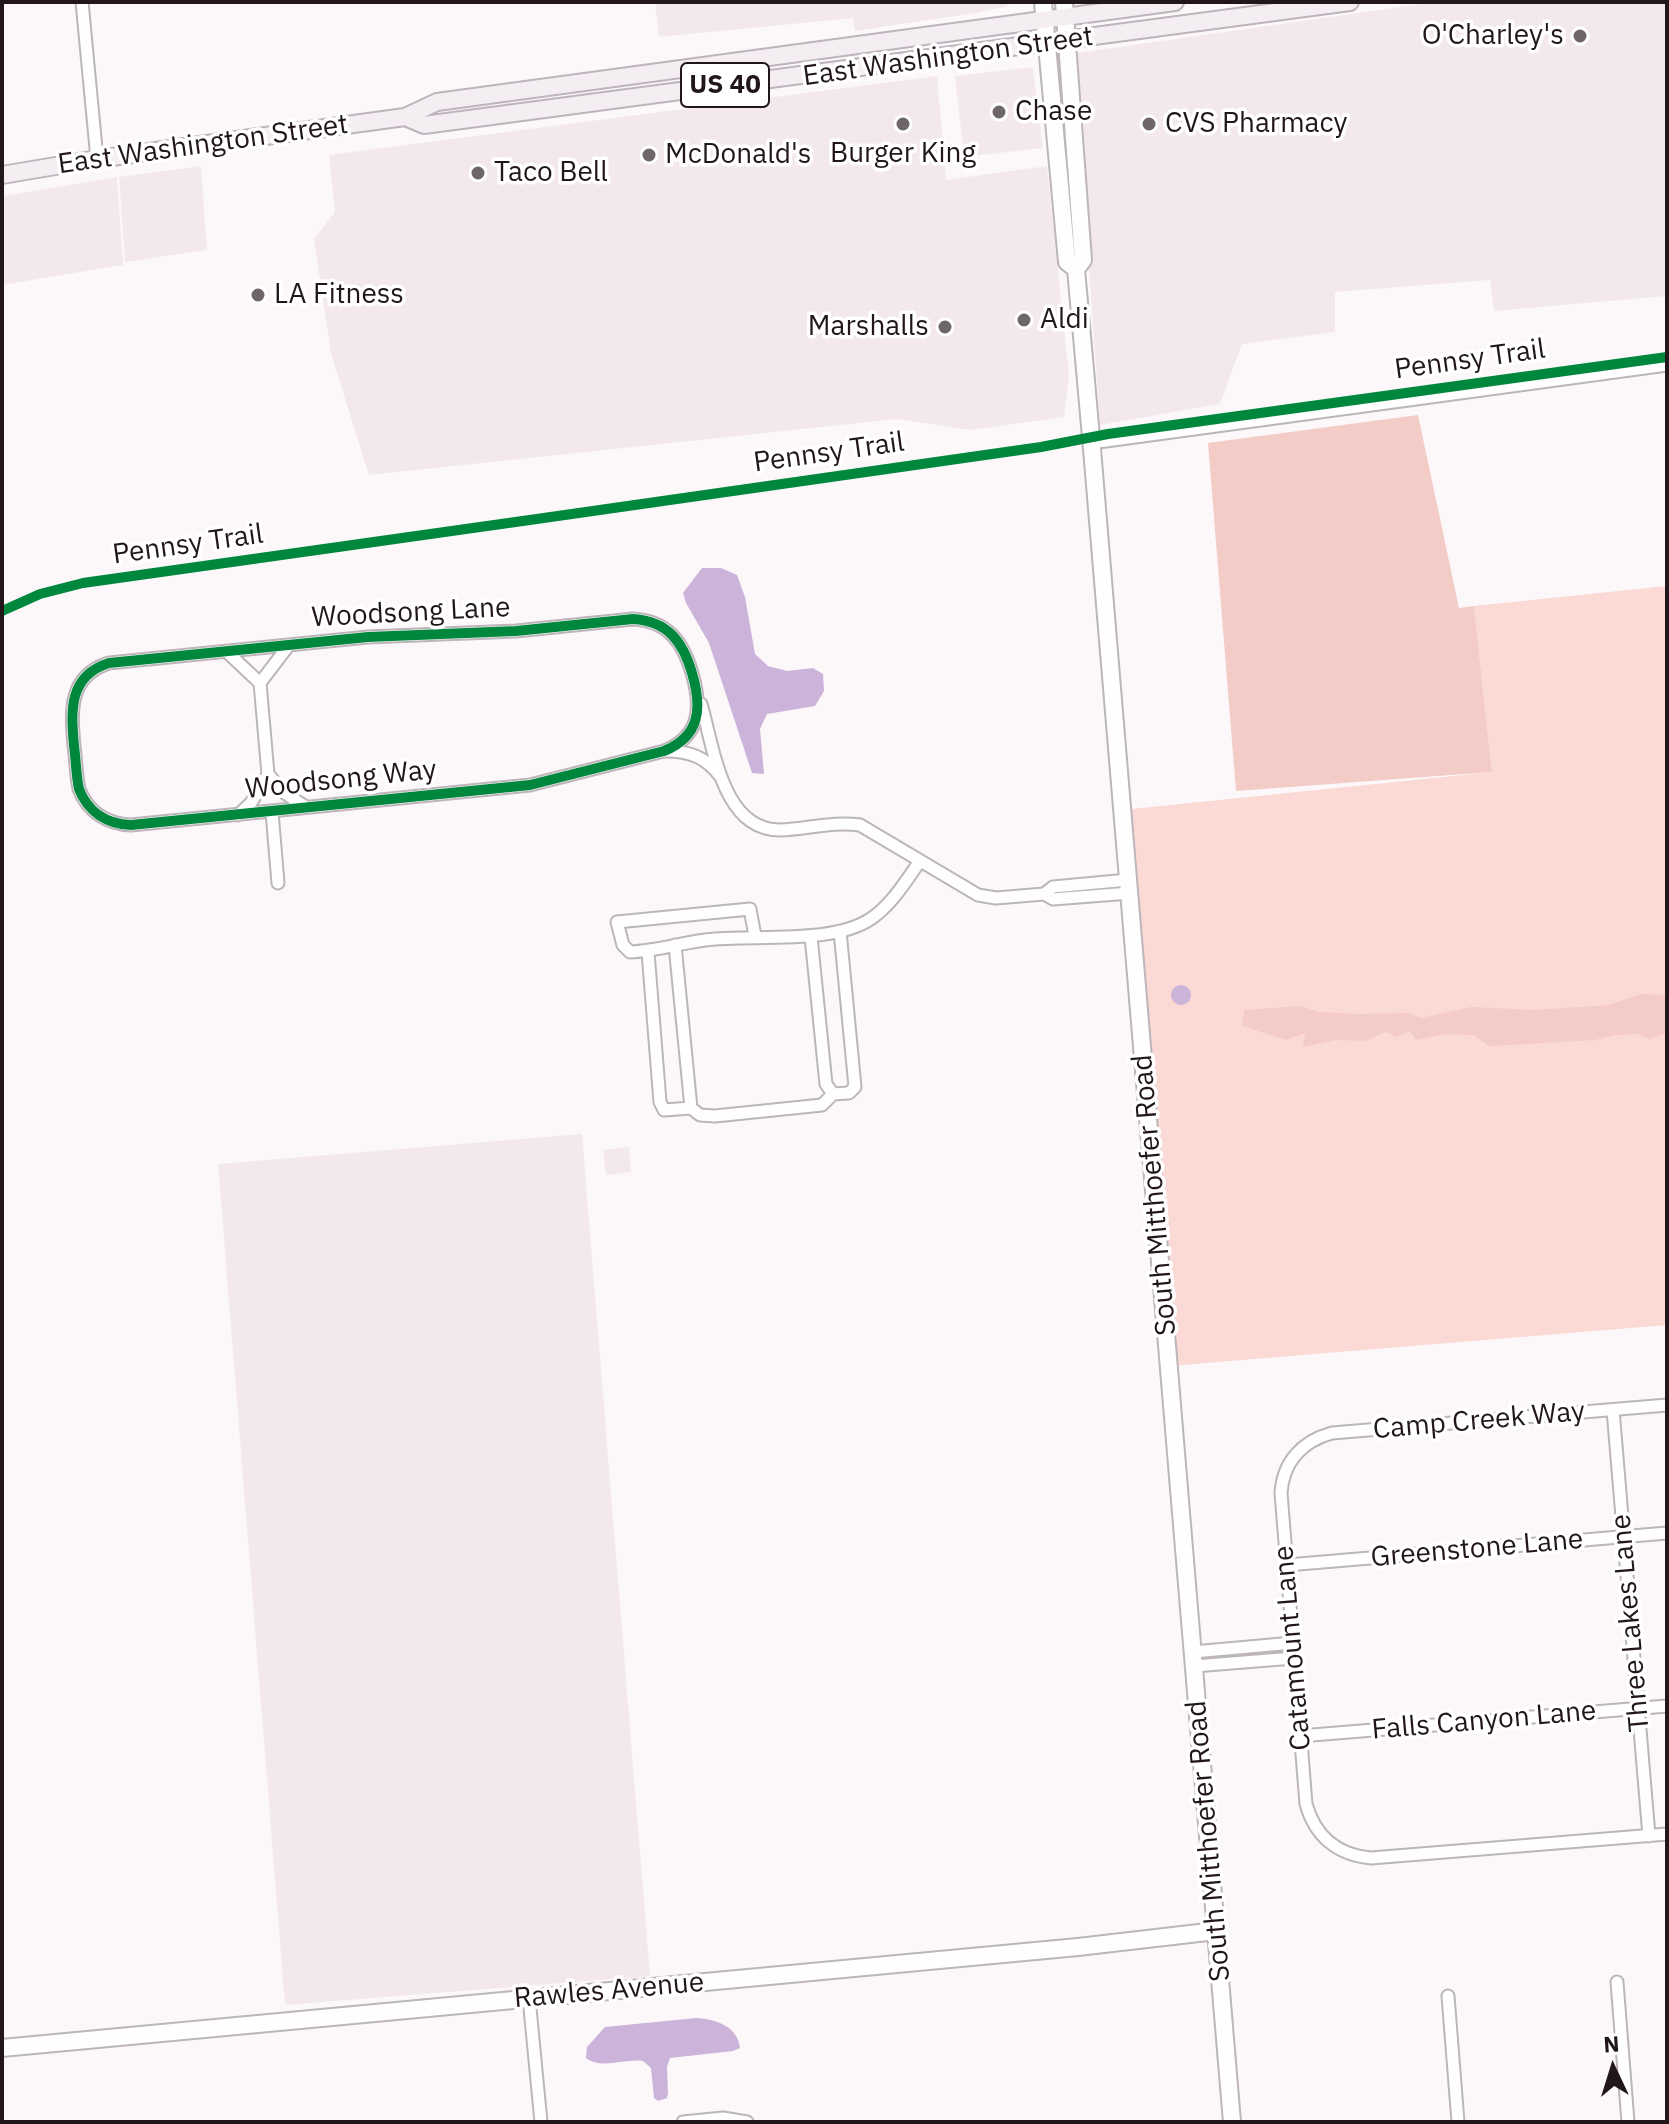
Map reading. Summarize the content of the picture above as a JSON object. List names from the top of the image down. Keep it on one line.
{"streets":{"main road":["East Washington Street","US 40","South Mitthoefer Road","Rawles Avenue"],"street":["Woodsong Lane","Woodsong Way","Camp Creek Way","Greenstone Lane","Three Lakes Lane","Catamount Lane","Falls Canyon Lane"],"cycle path":["Pennsy Trail"]},"crossings":[["East Washington Street","South Mitthoefer Road"],["Woodsong Lane","Woodsong Way"],["Woodsong Way","South Mitthoefer Road"],["South Mitthoefer Road","Rawles Avenue"],["Camp Creek Way","Three Lakes Lane"],["Camp Creek Way","Catamount Lane"],["Greenstone Lane","Three Lakes Lane"],["Greenstone Lane","Catamount Lane"],["Three Lakes Lane","Catamount Lane"],["Three Lakes Lane","Falls Canyon Lane"],["Catamount Lane","Falls Canyon Lane"]],"places":["O'Charley's","Chase","Burger King","CVS Pharmacy","McDonald's","Taco Bell","LA Fitness","Aldi","Marshalls"],"north":"top"}
